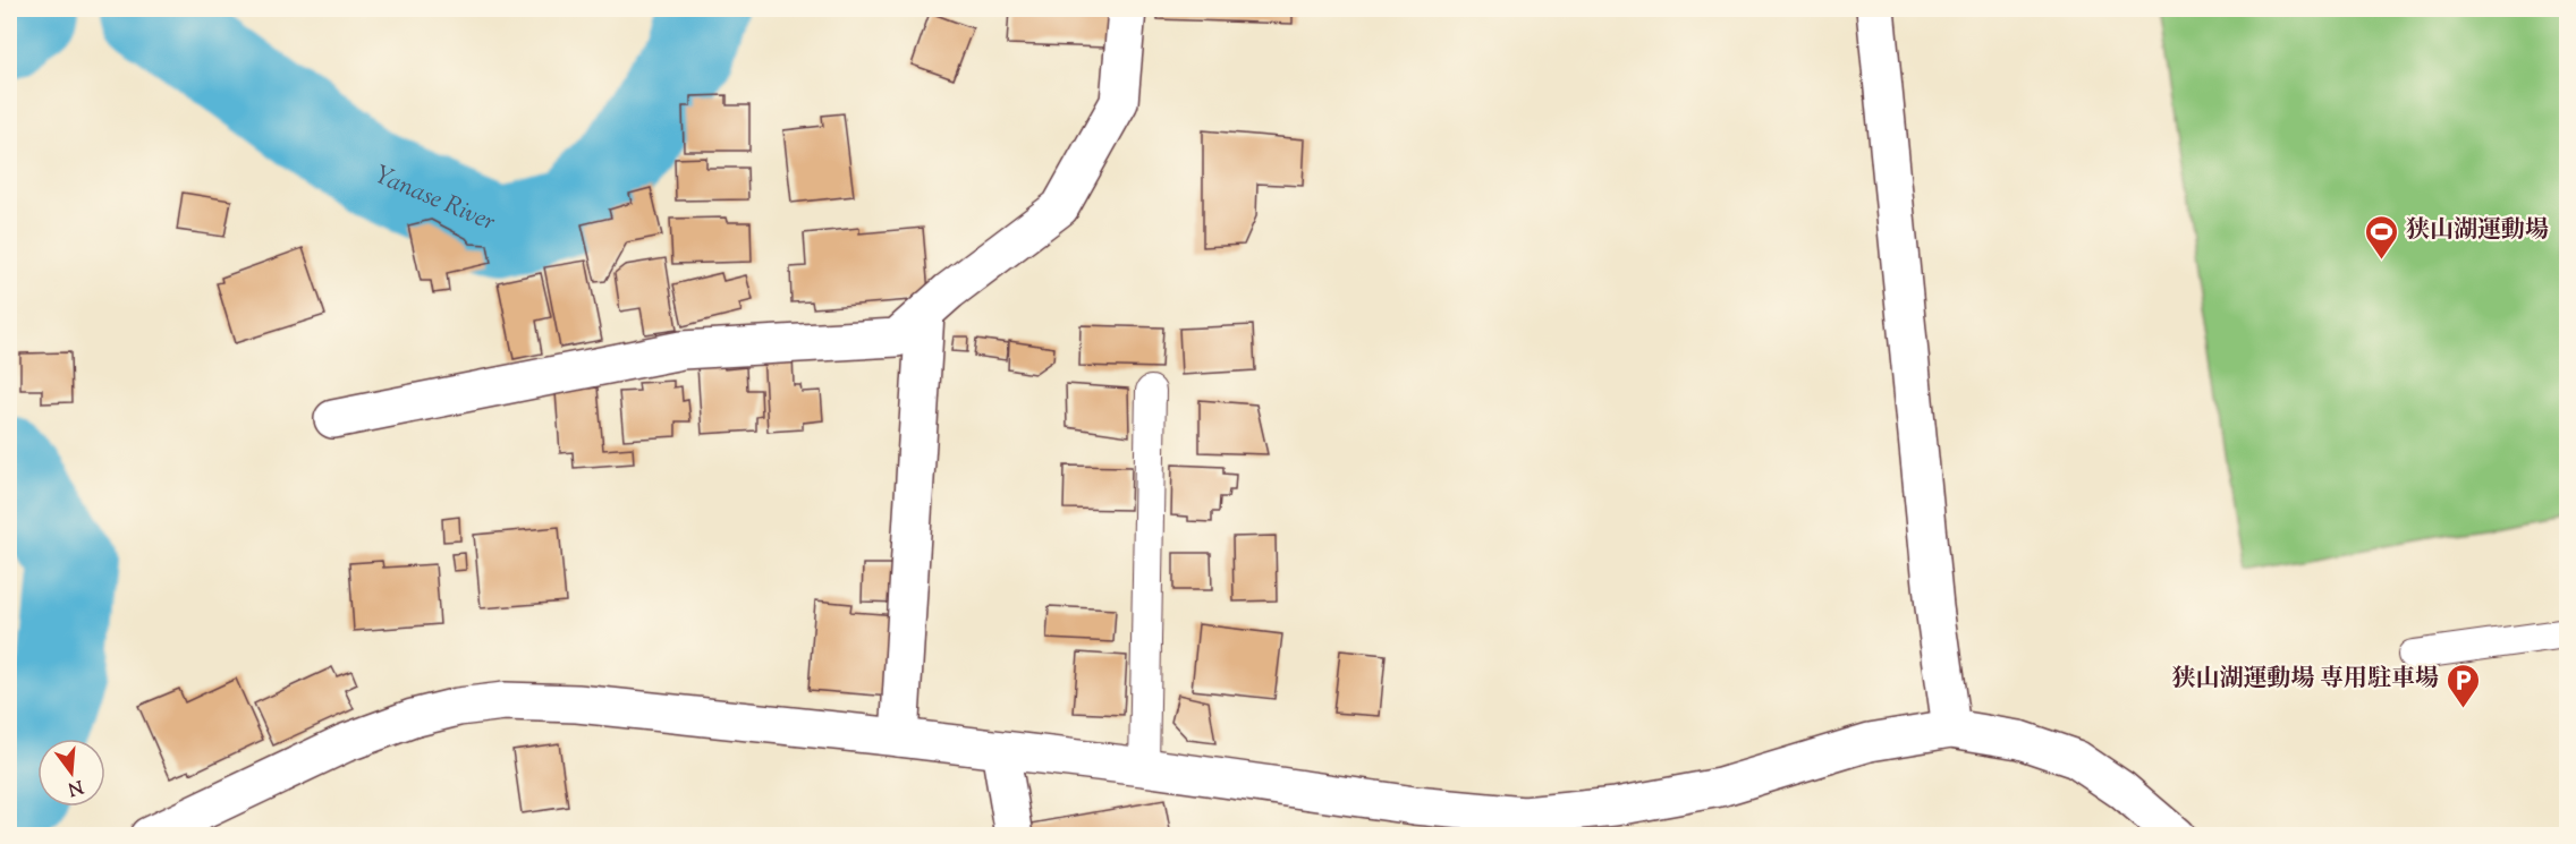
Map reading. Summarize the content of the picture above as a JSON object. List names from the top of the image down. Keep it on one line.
{"water":["Yanase River"],"places":{"sports":["狭山湖運動場"],"parking":["狭山湖運動場 専用駐車場"]},"north":"bottom"}
